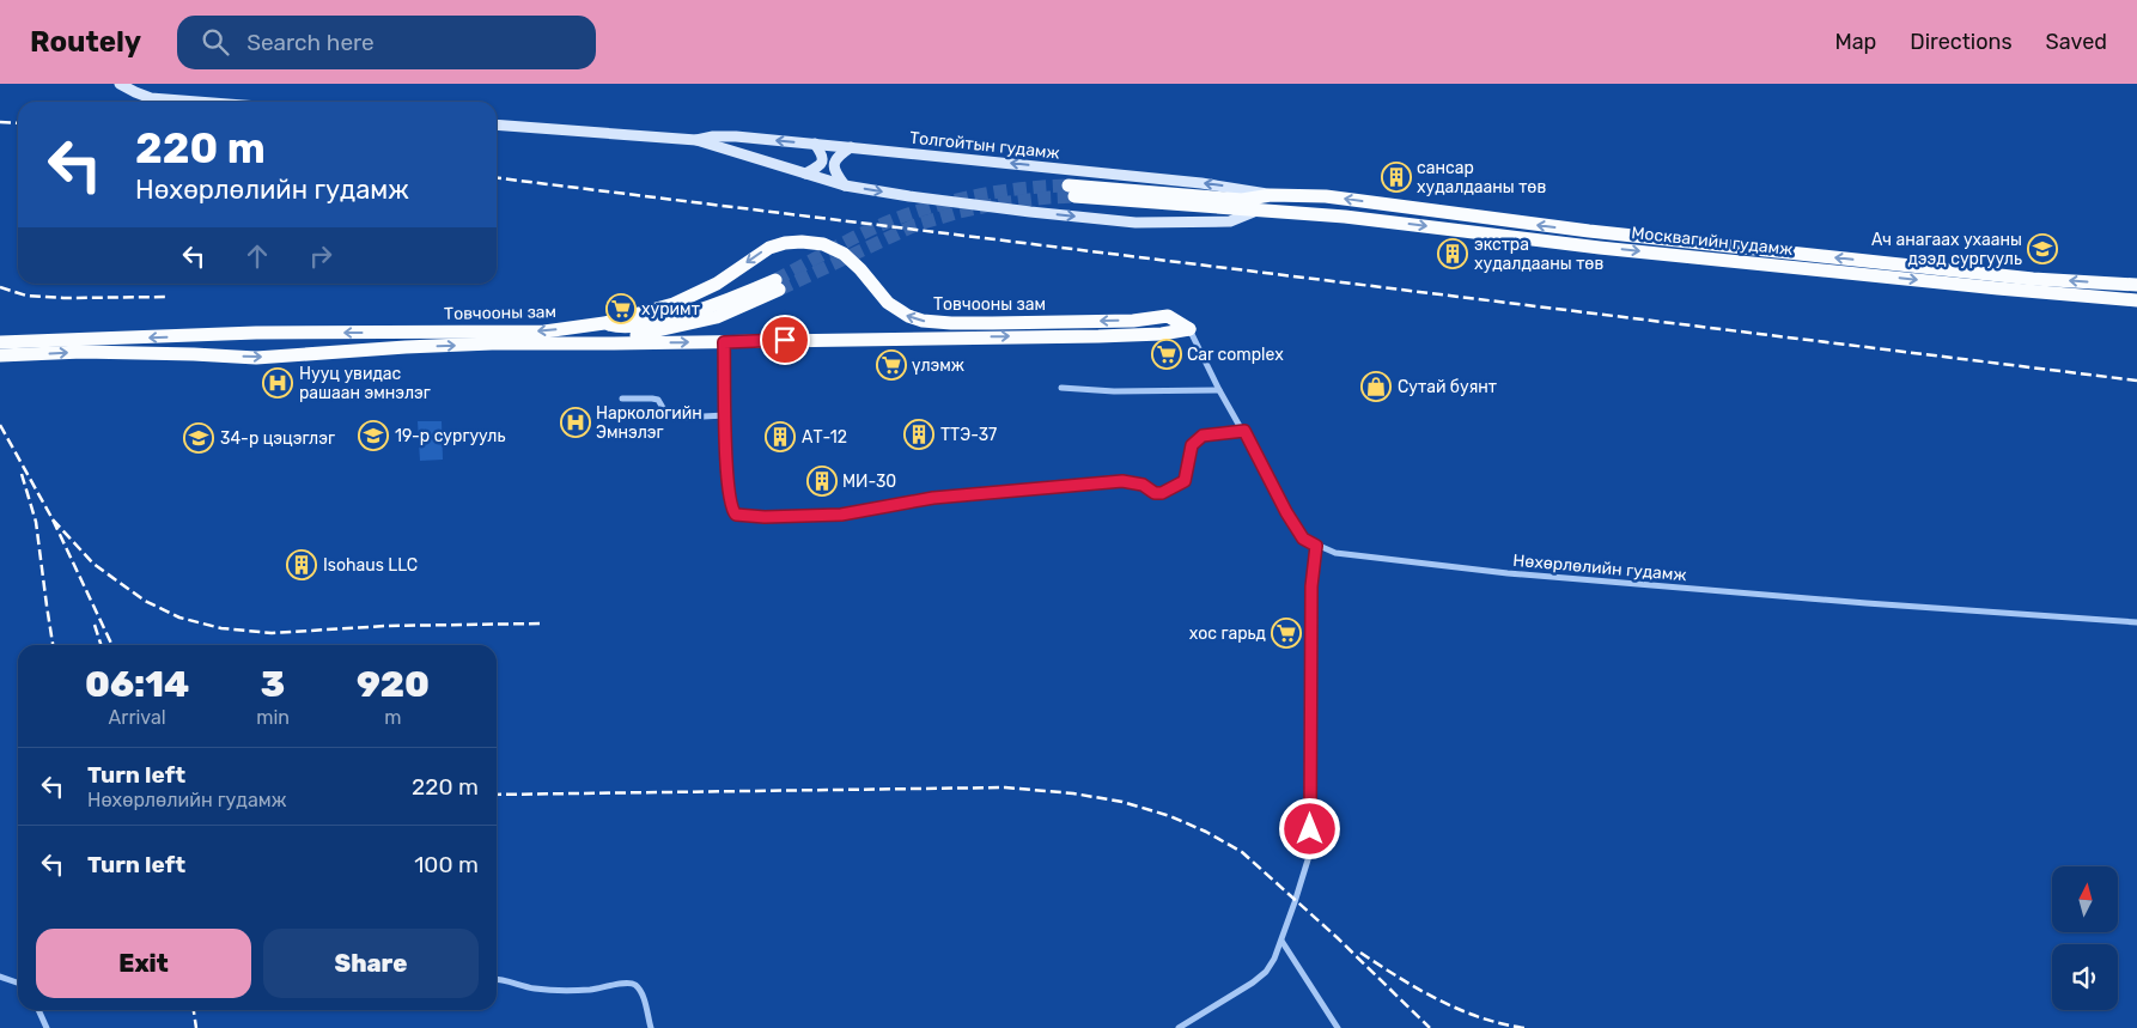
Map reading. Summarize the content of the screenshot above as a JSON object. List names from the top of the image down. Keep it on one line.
{"streets":{"highway":["Москвагийн гудамж","Товчооны зам"],"main road":["Толгойтын гудамж"],"street":["Нөхөрлөлийн гудамж"]},"crossings":[["Толгойтын гудамж","Москвагийн гудамж"],["Товчооны зам","Нөхөрлөлийн гудамж"]],"places":{"building":["сансар худалдааны төв","экстра худалдааны төв","ТТЭ-37","АТ-12","МИ-30","Isohaus LLC"],"school or university":["Ач анагаах ухааны дээд сургууль","19-р сургууль","34-р цэцэглэг"],"supermarket":["хуримт","Car complex","үлэмж","хос гарьд"],"hospital":["Нууц увидас рашаан эмнэлэг","Наркологийн Эмнэлэг"],"shop":["Сутай буянт"]},"north":"top","page":{"header":"Routely","search":"Search here","nav":["Map","Directions","Saved"],"turn":["220 m","Нөхөрлөлийн гудамж"],"eta":["06:14","Arrival","3","min","920","m"],"list":[{"name":"Turn left","note":"Нөхөрлөлийн гудамж","value":"220 m"},{"name":"Turn left","value":"100 m"}],"buttons":["Exit","Share"]}}
